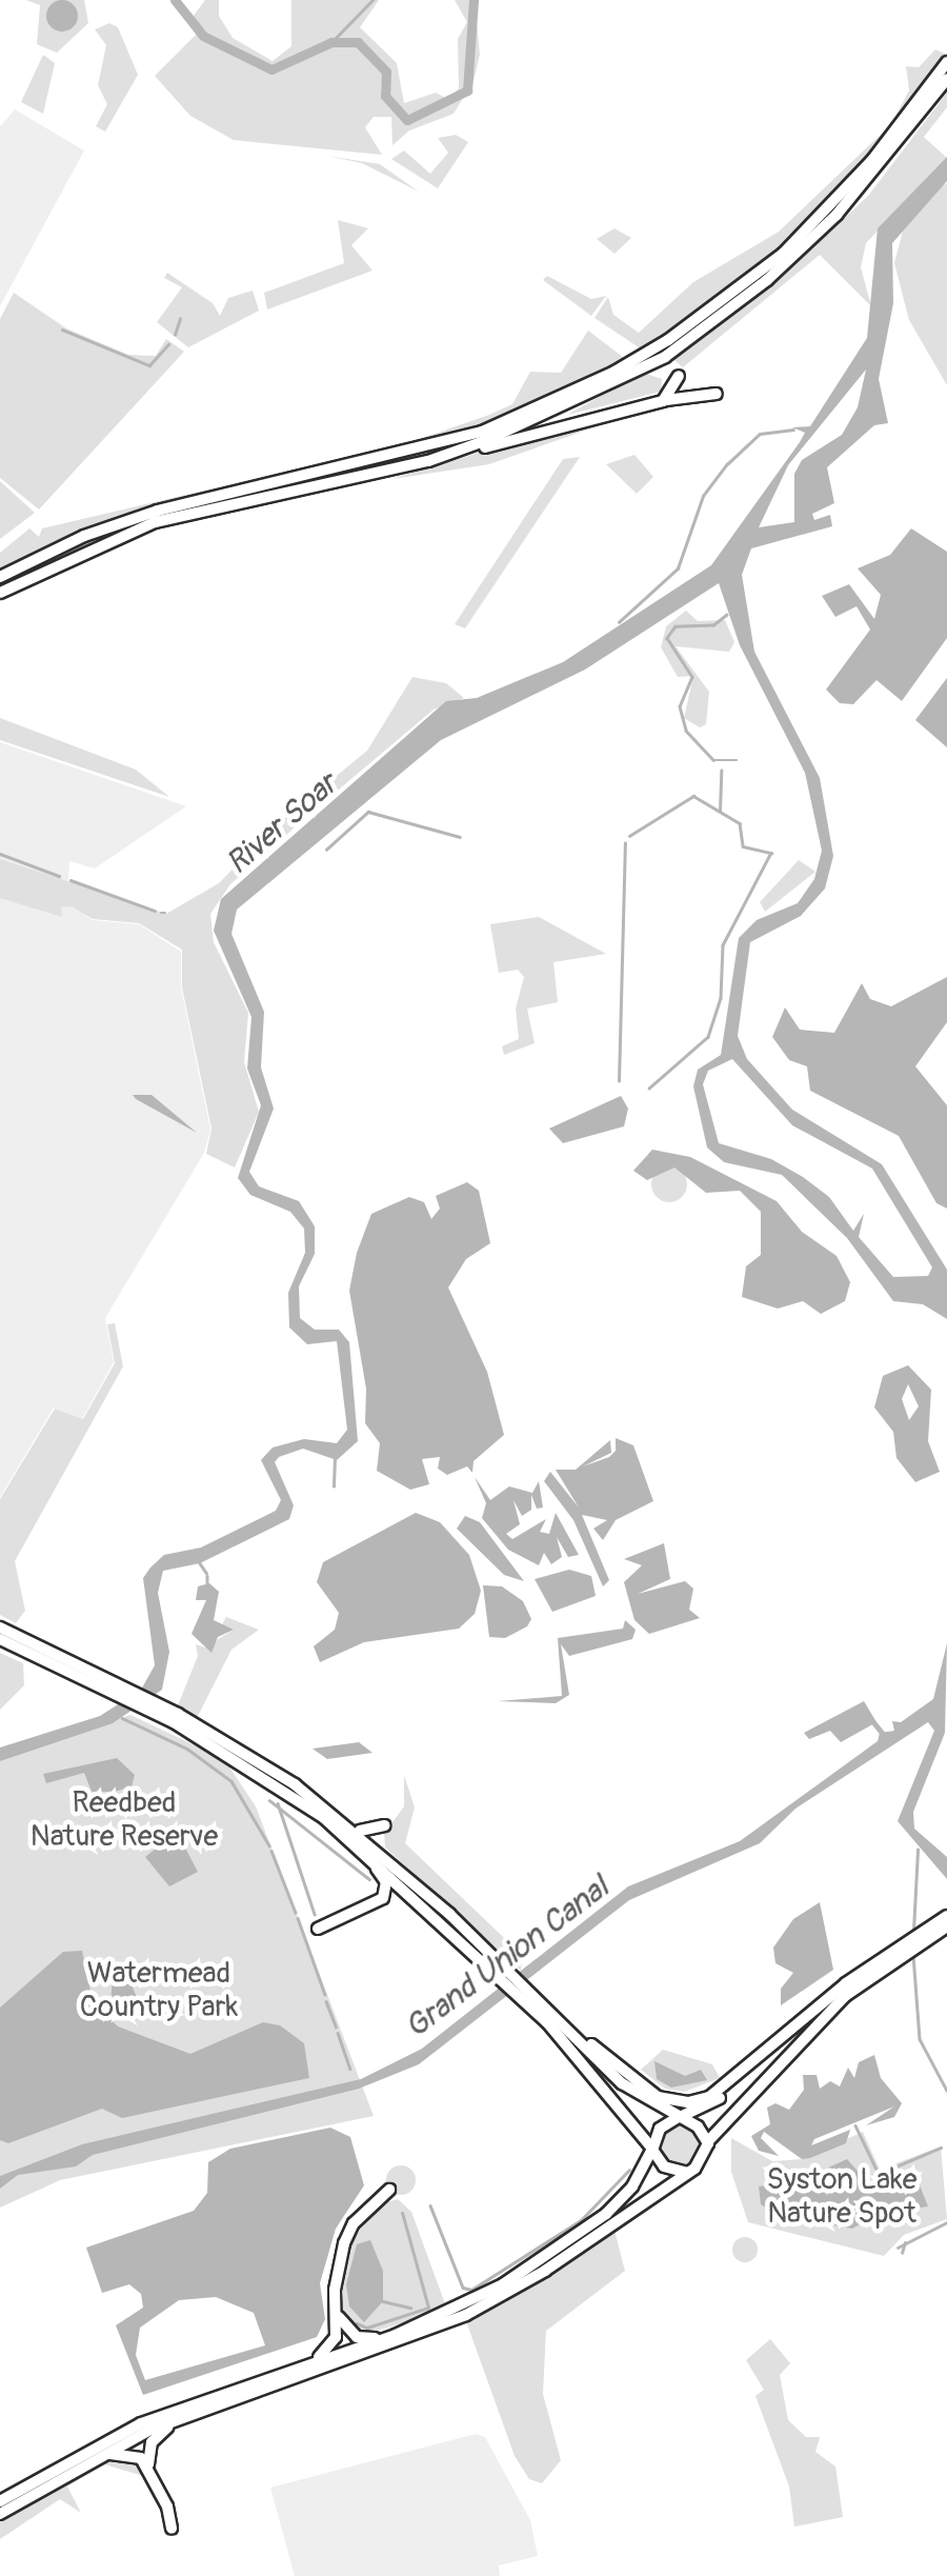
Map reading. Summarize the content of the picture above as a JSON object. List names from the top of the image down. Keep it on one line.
{"water":["River Soar","Grand Union Canal"],"parks":["Reedbed Nature Reserve","Watermead Country Park","Syston Lake Nature Spot"]}
